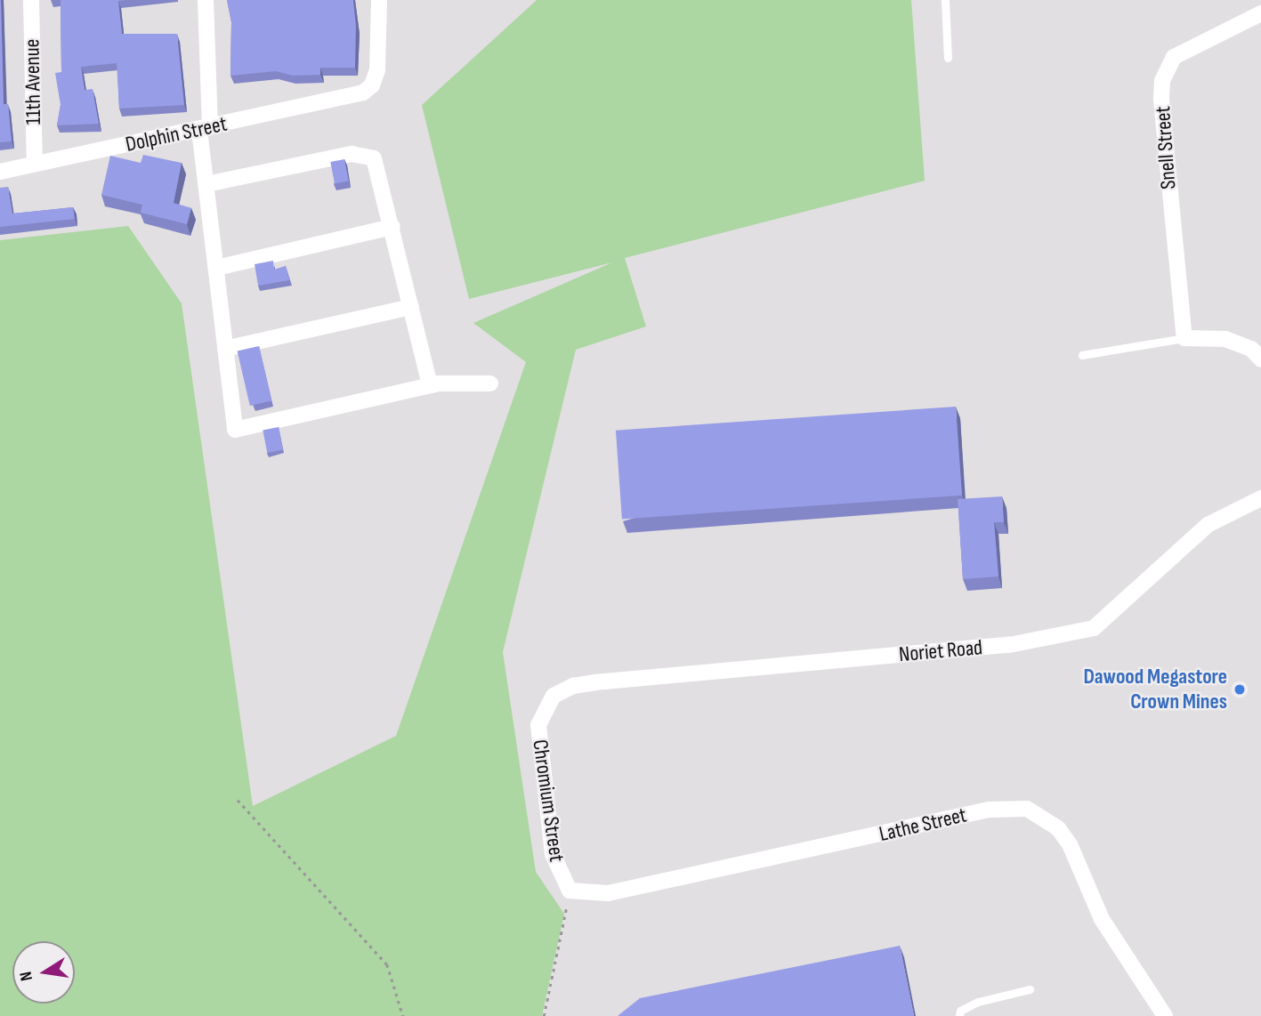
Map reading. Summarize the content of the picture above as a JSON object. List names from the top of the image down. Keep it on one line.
{"streets":{"street":["11th Avenue","Dolphin Street","Snell Street","Noriet Road","Chromium Street","Lathe Street"]},"crossings":[["11th Avenue","Dolphin Street"],["Noriet Road","Chromium Street"],["Chromium Street","Lathe Street"]],"places":["Dawood Megastore Crown Mines"],"north":"left"}
